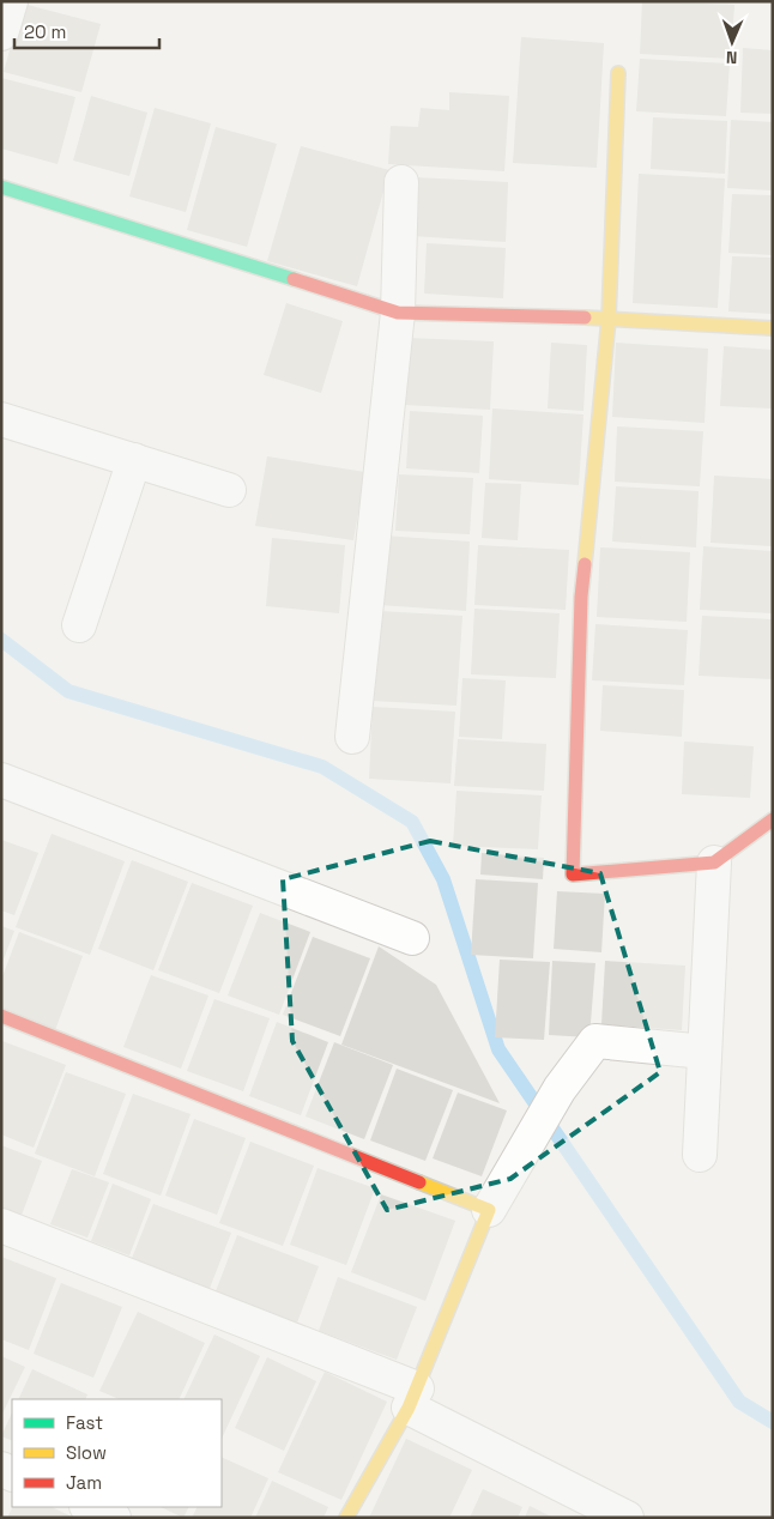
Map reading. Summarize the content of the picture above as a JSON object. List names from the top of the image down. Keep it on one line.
{"legend":["Fast","Slow","Jam"],"scale_bar":"20 m","north":"bottom"}
